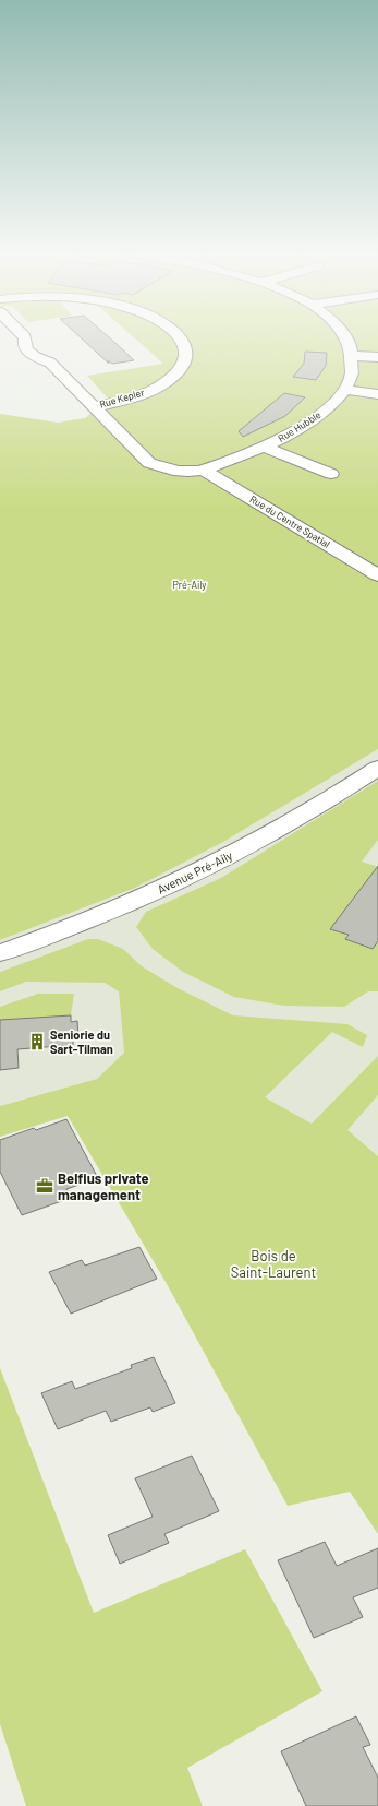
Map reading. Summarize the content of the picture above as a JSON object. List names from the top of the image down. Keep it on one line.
{"streets":{"street":["Rue Kepler","Rue Hubble","Rue du Centre Spatial","Avenue Pré-Aily"]},"crossings":[["Rue Kepler","Rue Hubble"],["Rue Hubble","Rue du Centre Spatial"]],"parks":["Pré-Aily","Bois de Saint-Laurent"],"places":{"building":["Seniorie du Sart-Tilman"],"office":["Belfius private management"]}}
